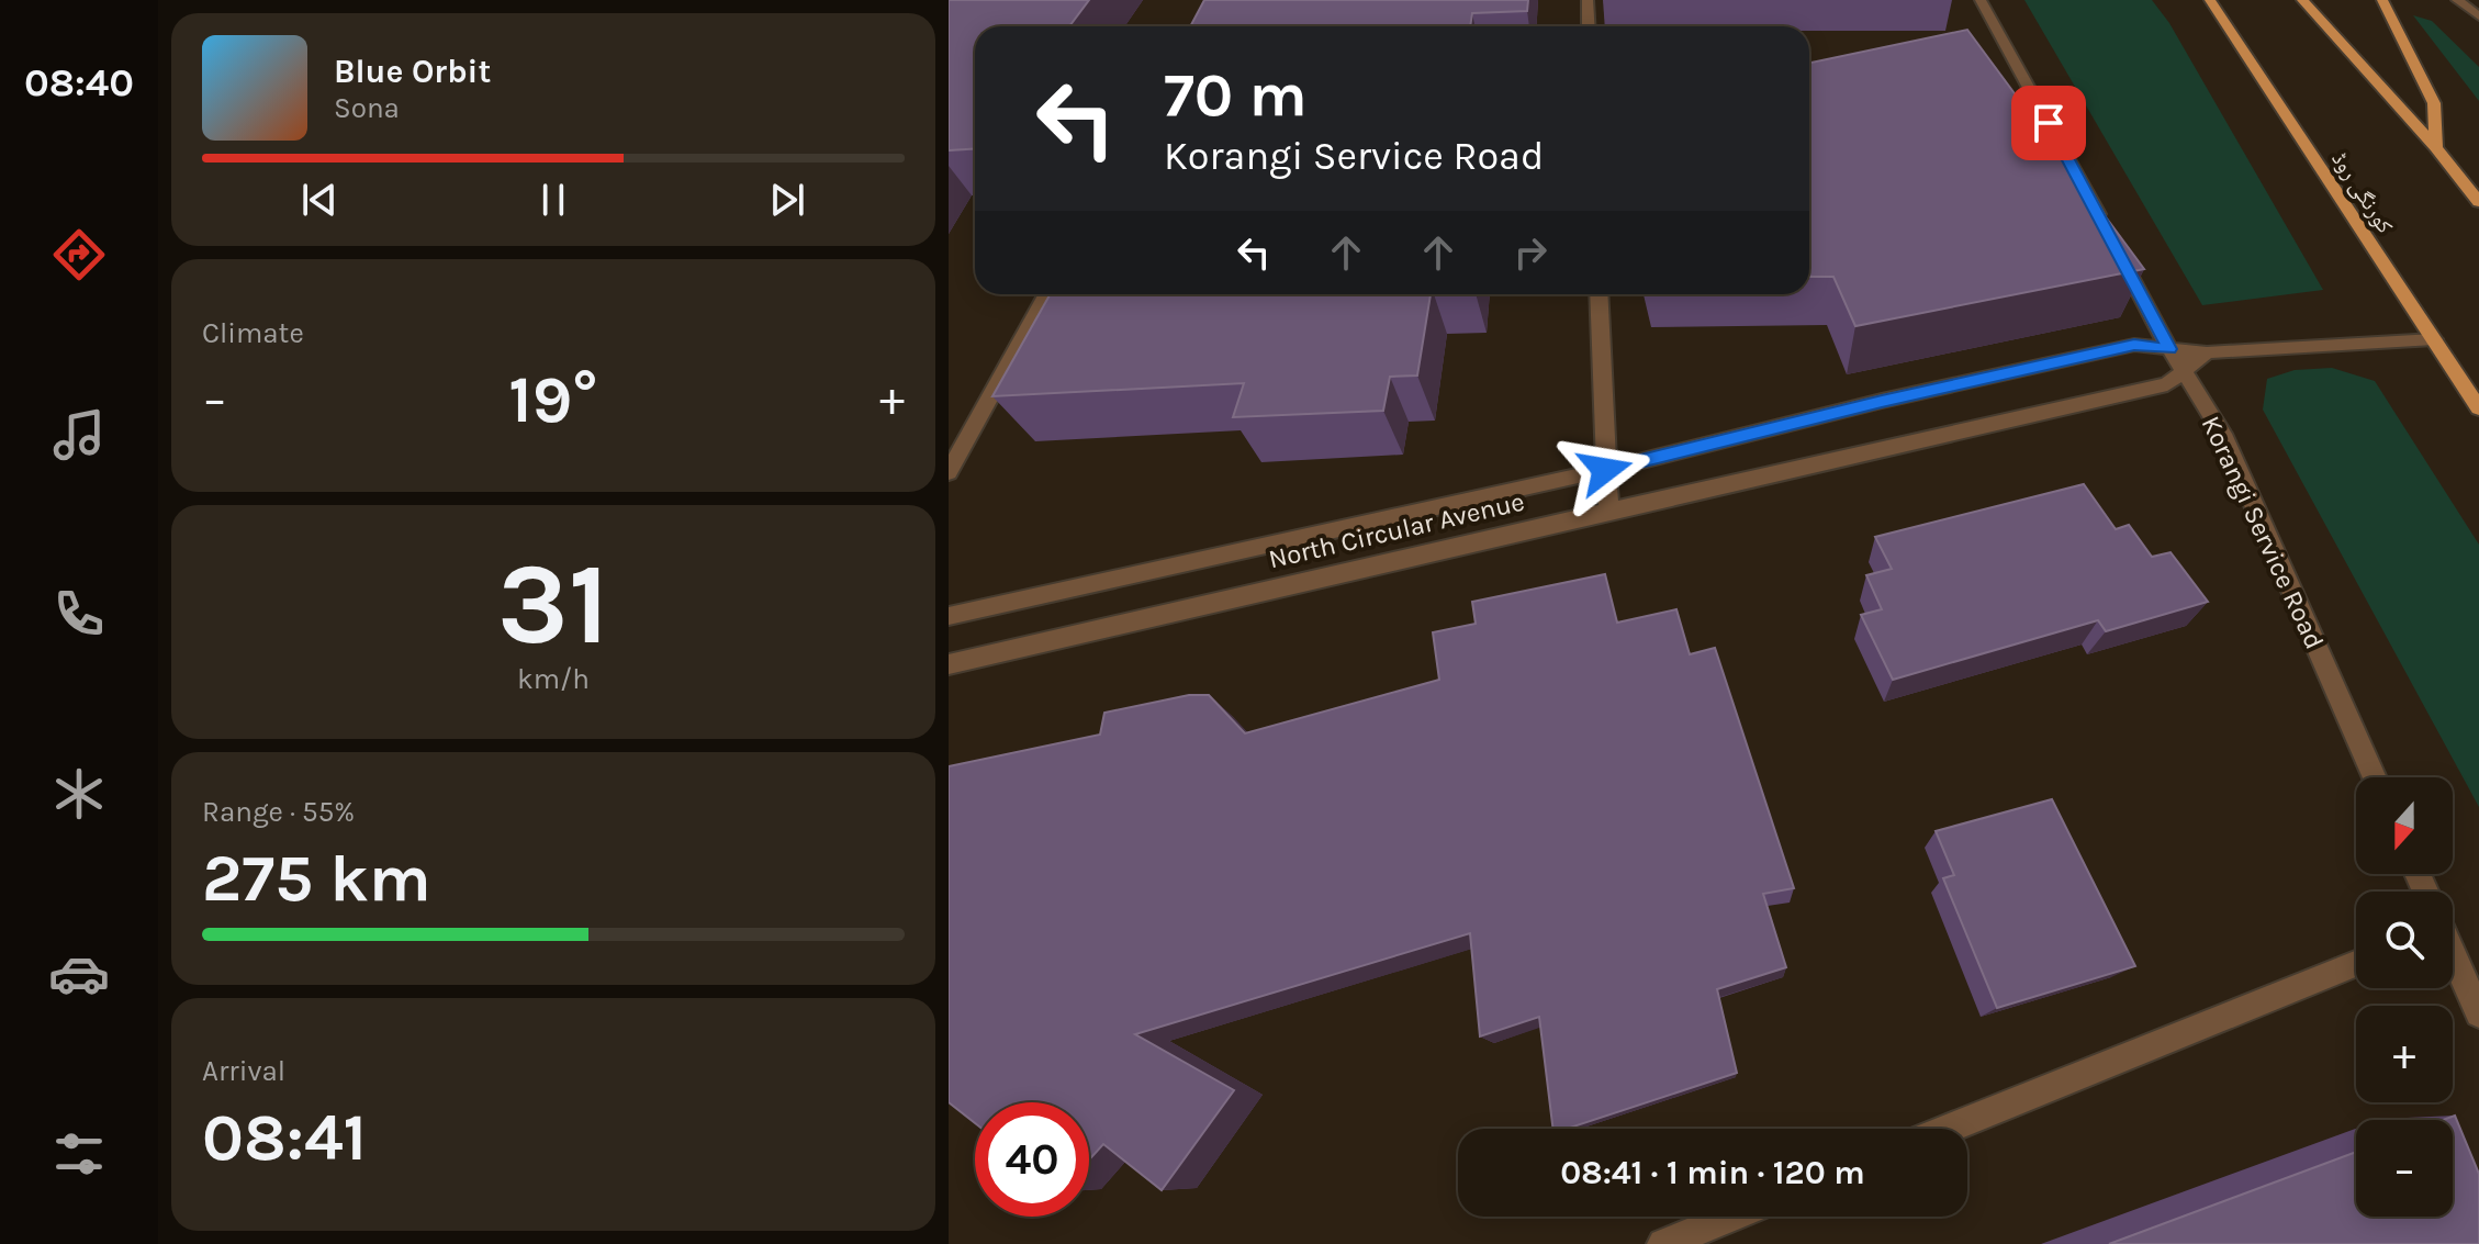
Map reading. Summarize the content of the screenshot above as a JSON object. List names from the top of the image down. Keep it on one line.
{"streets":{"main road":["کورنگی روڈ"],"street":["North Circular Avenue","Korangi Service Road"]},"crossings":[["کورنگی روڈ","North Circular Avenue"],["North Circular Avenue","Korangi Service Road"]],"north":"bottom","page":{"tabs":"08:40","turn":["70 m","Korangi Service Road"],"song":["Blue Orbit","Sona"],"tile":["Climate",["31","km/h"],["Range · 55%","275 km"],["Arrival","08:41"]],"heat":["−","19°","+"],"map_buttons":["+","−"],"limit":"40","trip":"08:41 · 1 min · 120 m"}}
